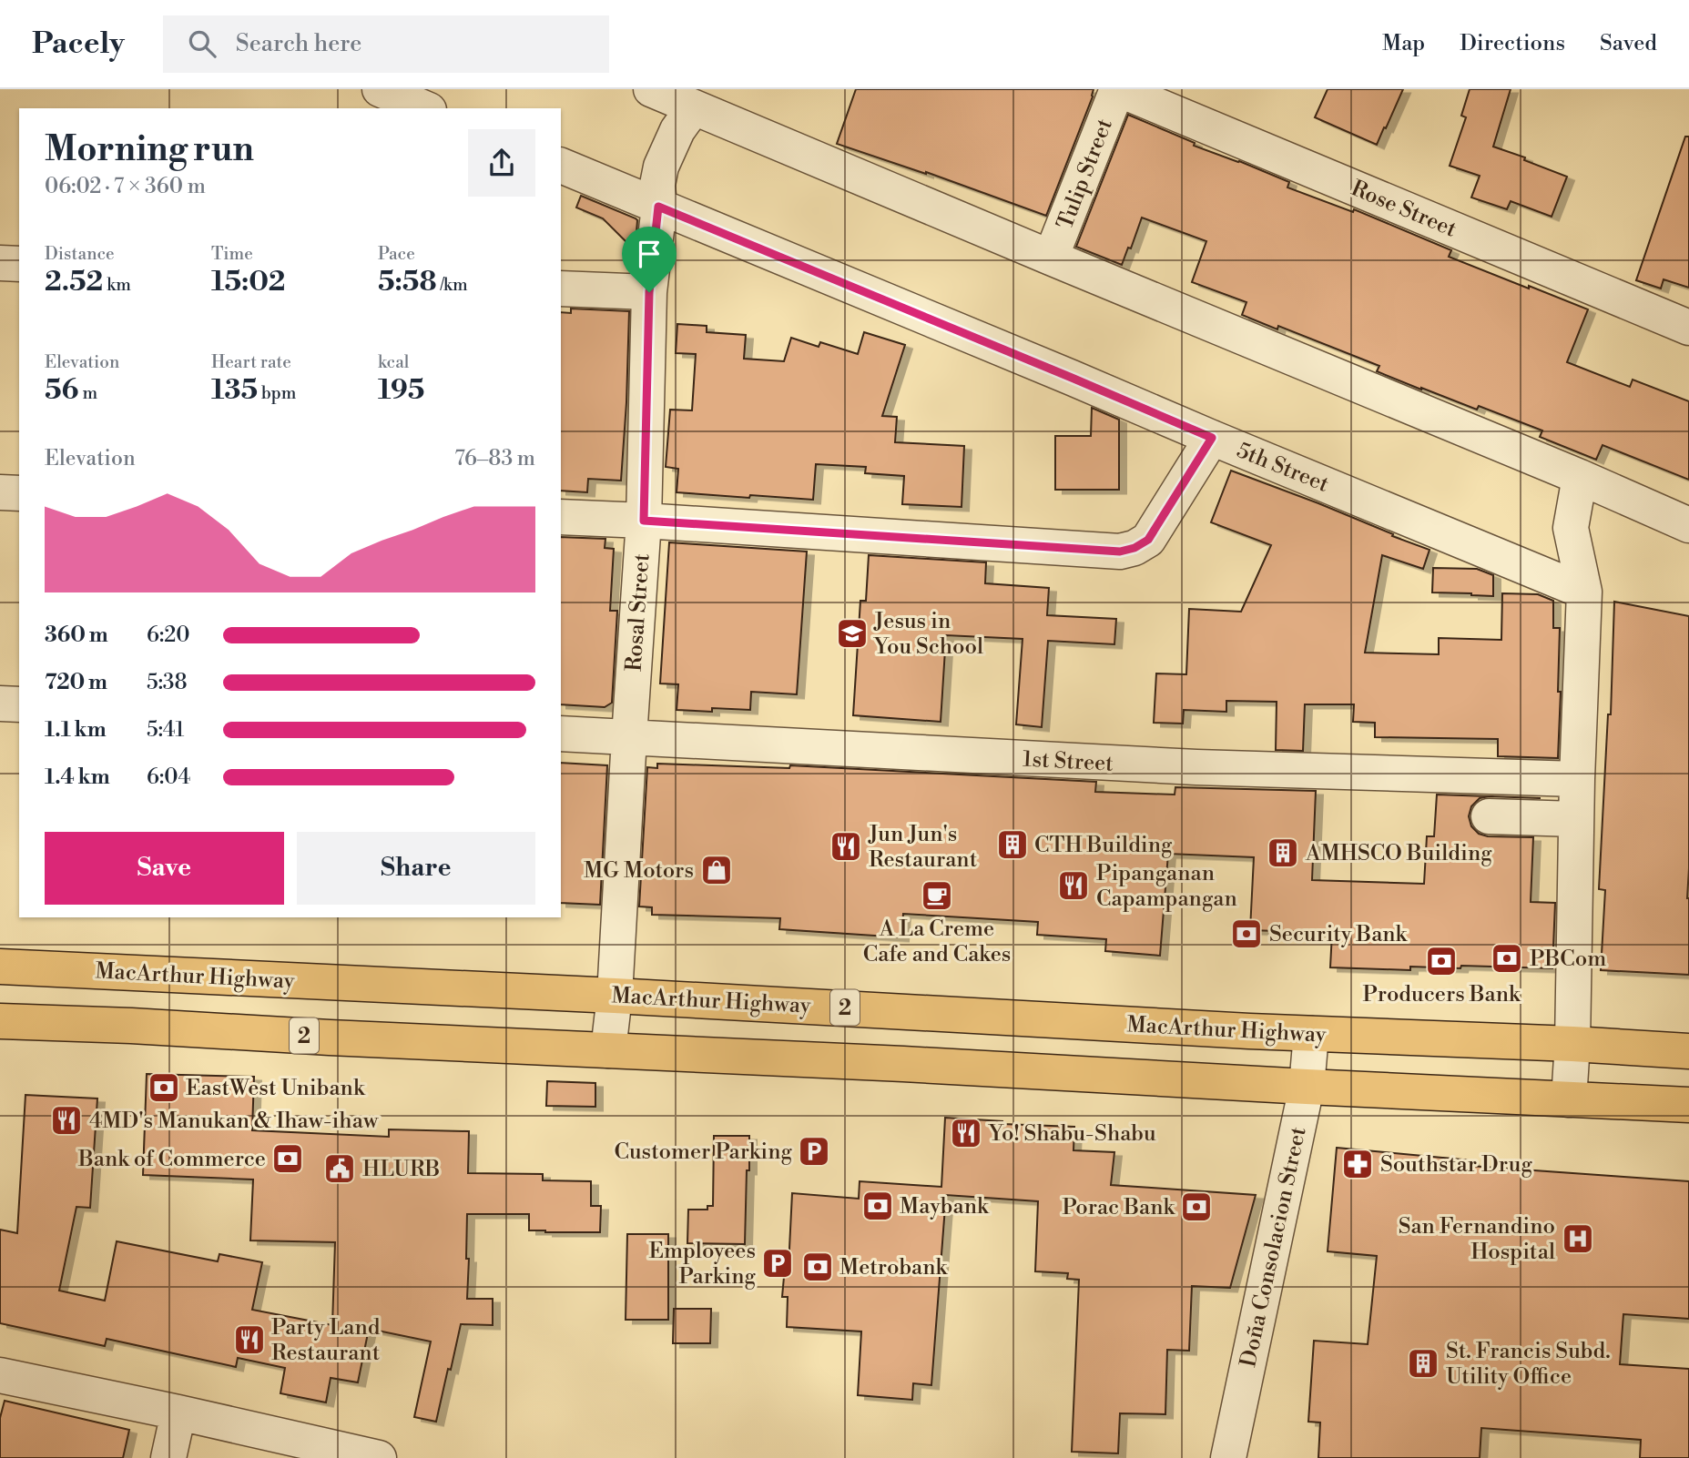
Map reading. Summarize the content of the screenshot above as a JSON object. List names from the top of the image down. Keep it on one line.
{"streets":{"highway":["MacArthur Highway","2"],"street":["Tulip Street","Rose Street","5th Street","Rosal Street","1st Street","Doña Consolacion Street"]},"crossings":[["Tulip Street","Rose Street"],["5th Street","Rosal Street"],["Rosal Street","1st Street"],["Rosal Street","MacArthur Highway"],["Rosal Street","2"],["MacArthur Highway","Doña Consolacion Street"],["2","Doña Consolacion Street"]],"places":{"school or university":["Jesus in You School"],"building":["CTH Building","AMHSCO Building","St. Francis Subd. Utility Office"],"restaurant":["Jun Jun's Restaurant","Pipanganan Capampangan","4MD's Manukan & Ihaw-ihaw","Yo! Shabu-Shabu","Party Land Restaurant"],"shop":["MG Motors"],"cafe":["A La Creme Cafe and Cakes"],"bank":["Security Bank","PBCom","Producers Bank","EastWest Unibank","Bank of Commerce","Maybank","Porac Bank","Metrobank"],"parking":["Customer Parking","Employees Parking"],"pharmacy":["Southstar Drug"],"public building":["HLURB"],"hospital":["San Fernandino Hospital"]},"page":{"header":"Pacely","search":"Search here","nav":["Map","Directions","Saved"],"heading":["Morning run","06:02 · 7 × 360 m"],"stats":[["Distance","2.52 km"],["Time","15:02"],["Pace","5:58 /km"],["Elevation","56 m"],["Heart rate","135 bpm"],["kcal","195"]],"chart":["Elevation","76–83 m"],"list":[{"name":"360 m","note":"6:20"},{"name":"720 m","note":"5:38"},{"name":"1.1 km","note":"5:41"},{"name":"1.4 km","note":"6:04"}],"buttons":["Save","Share"]}}
